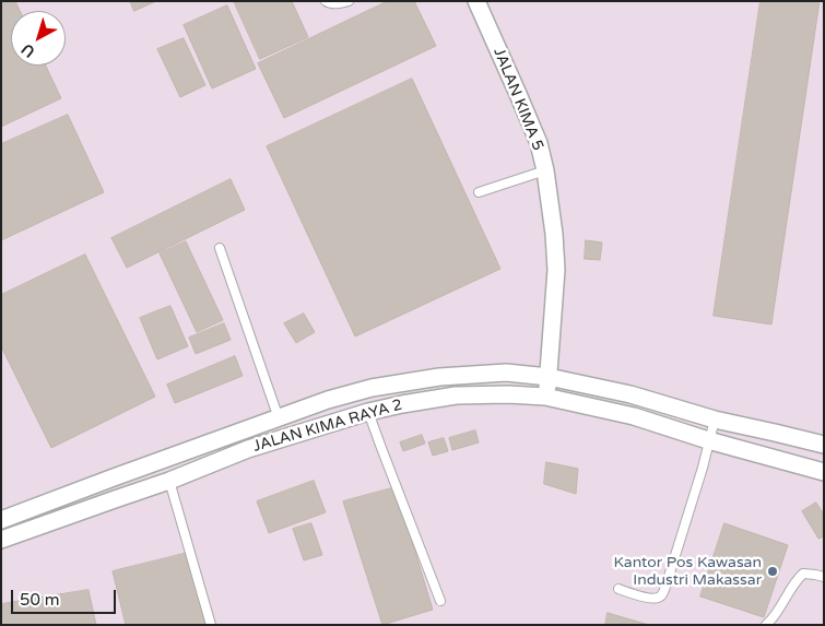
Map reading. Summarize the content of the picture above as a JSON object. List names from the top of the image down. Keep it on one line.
{"streets":{"street":["JALAN KIMA 5","JALAN KIMA RAYA 2"]},"crossings":[["JALAN KIMA 5","JALAN KIMA RAYA 2"]],"places":["Kantor Pos Kawasan Industri Makassar"],"scale_bar":"50 m","north":"bottom left"}
